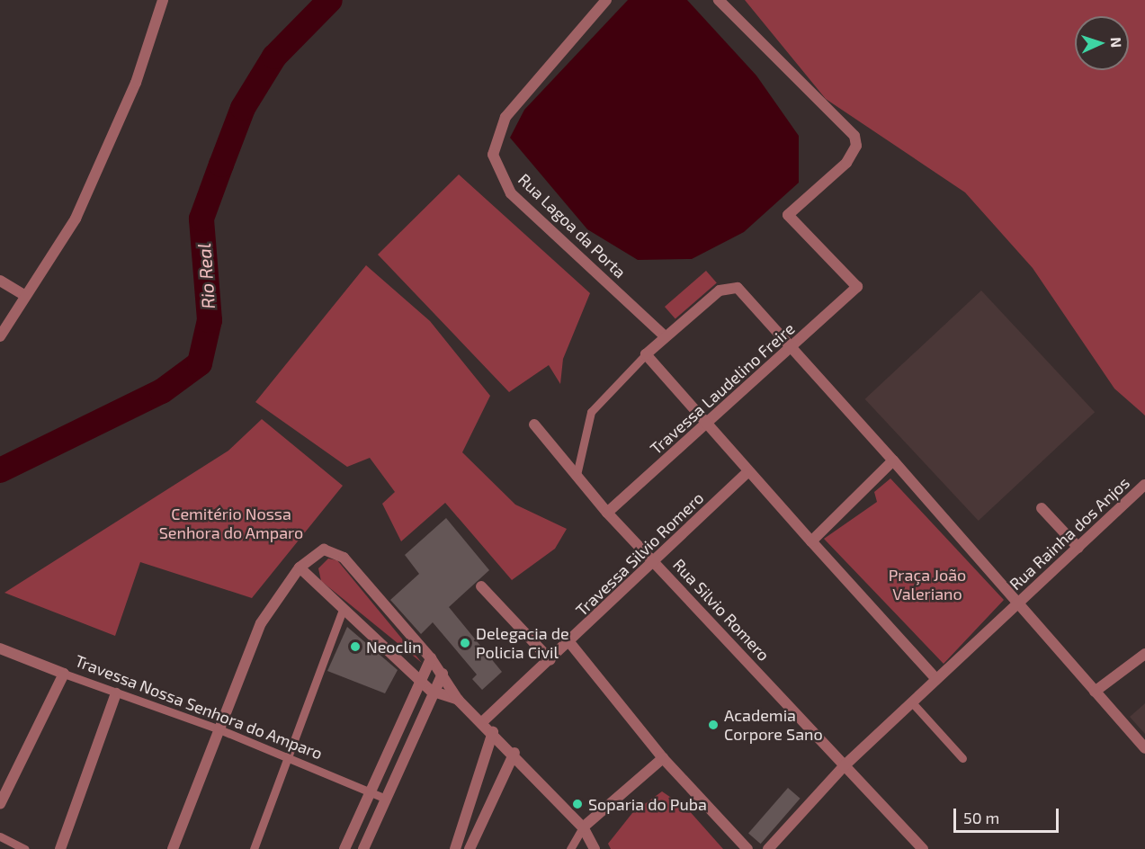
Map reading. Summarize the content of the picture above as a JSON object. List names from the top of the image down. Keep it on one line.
{"streets":{"street":["Rua Lagoa da Porta","Travessa Laudelino Freire","Rua Rainha dos Anjos","Travessa Silvio Romero","Rua Silvio Romero","Travessa Nossa Senhora do Amparo"]},"crossings":[["Travessa Laudelino Freire","Rua Silvio Romero"],["Travessa Silvio Romero","Rua Silvio Romero"]],"water":["Rio Real"],"parks":["Cemitério Nossa Senhora do Amparo","Praça João Valeriano"],"places":["Delegacia de Policia Civil","Neoclin","Academia Corpore Sano","Soparia do Puba"],"scale_bar":"50 m","north":"right"}
